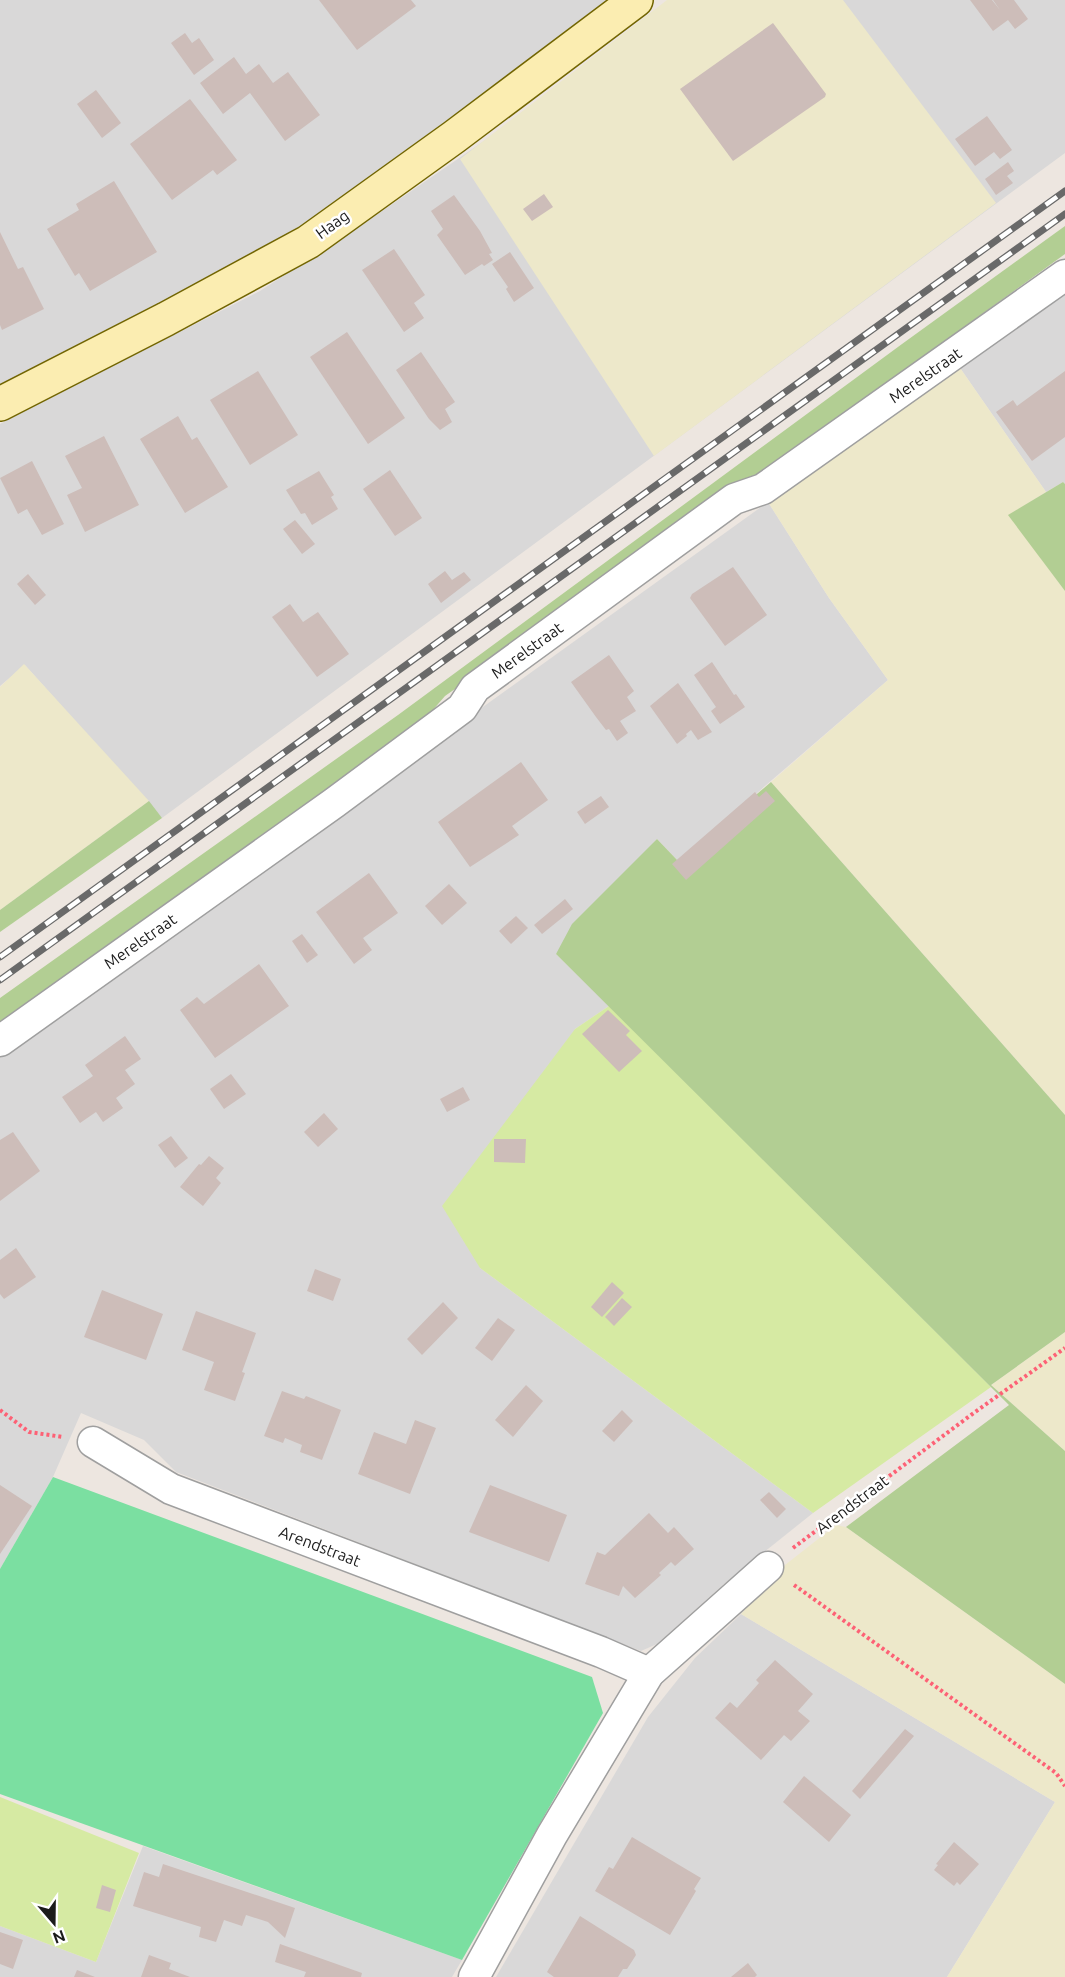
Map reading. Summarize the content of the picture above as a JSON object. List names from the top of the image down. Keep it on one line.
{"streets":{"street":["Haag","Merelstraat","Arendstraat"]},"north":"bottom"}
